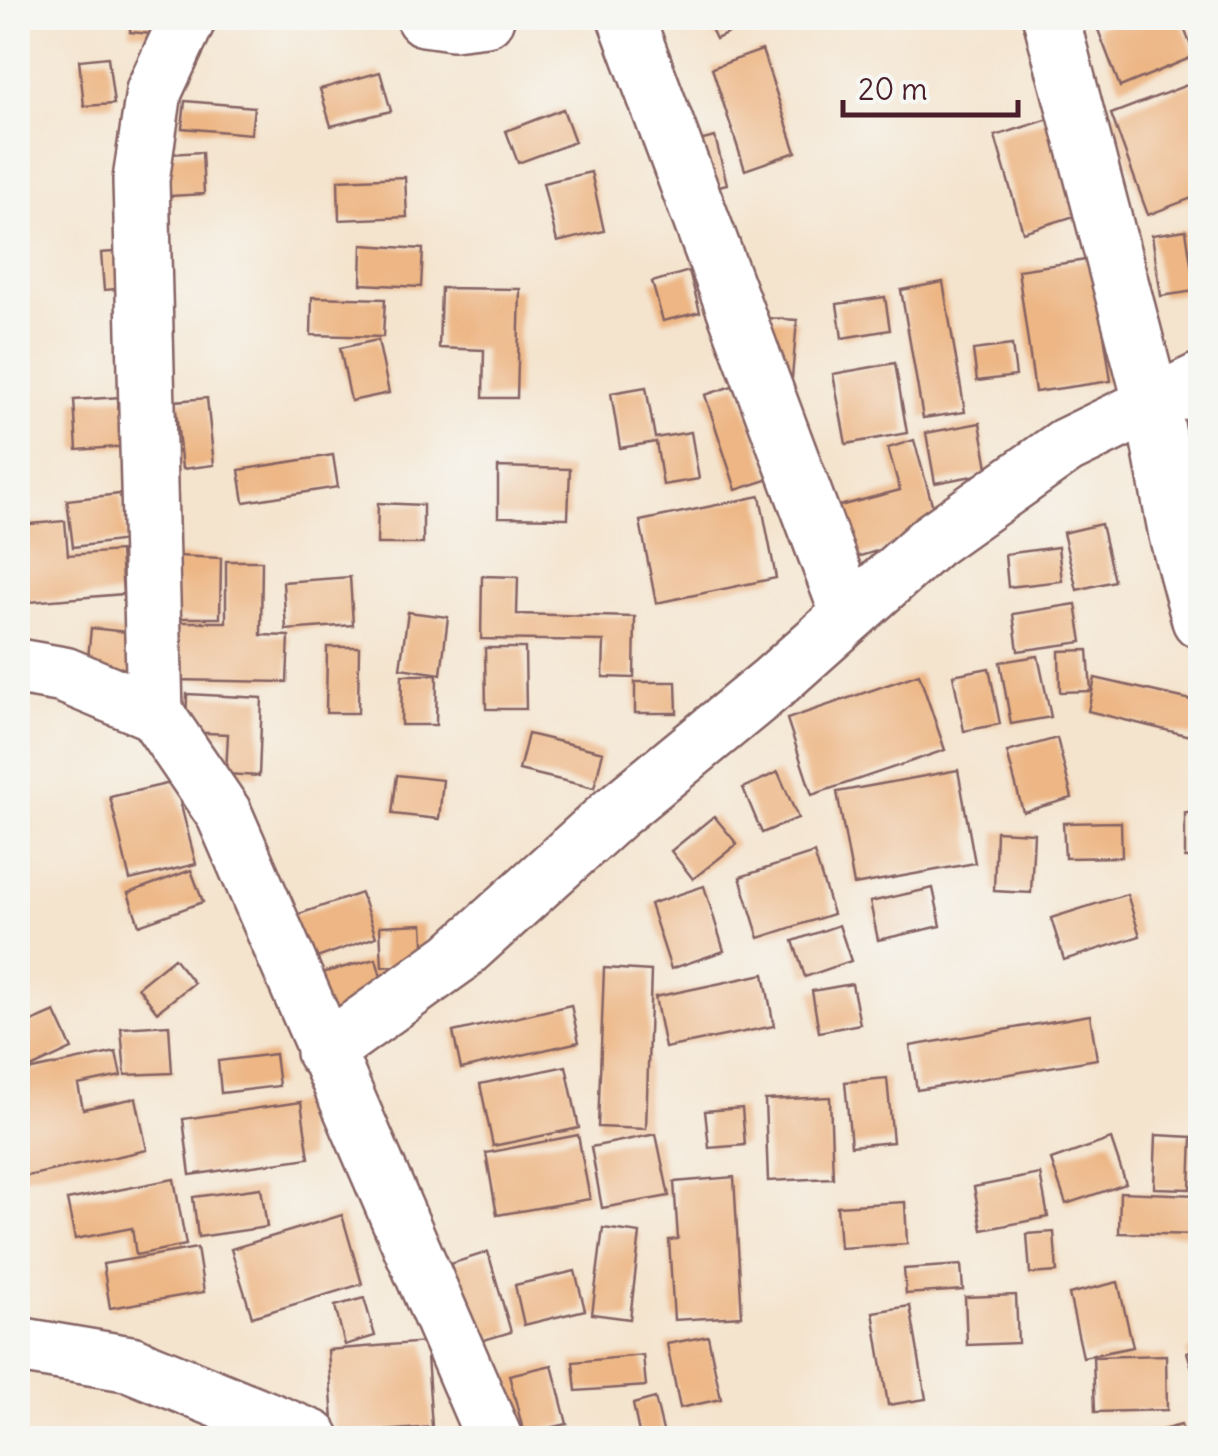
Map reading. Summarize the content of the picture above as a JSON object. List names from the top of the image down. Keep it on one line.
{"scale_bar":"20 m"}
